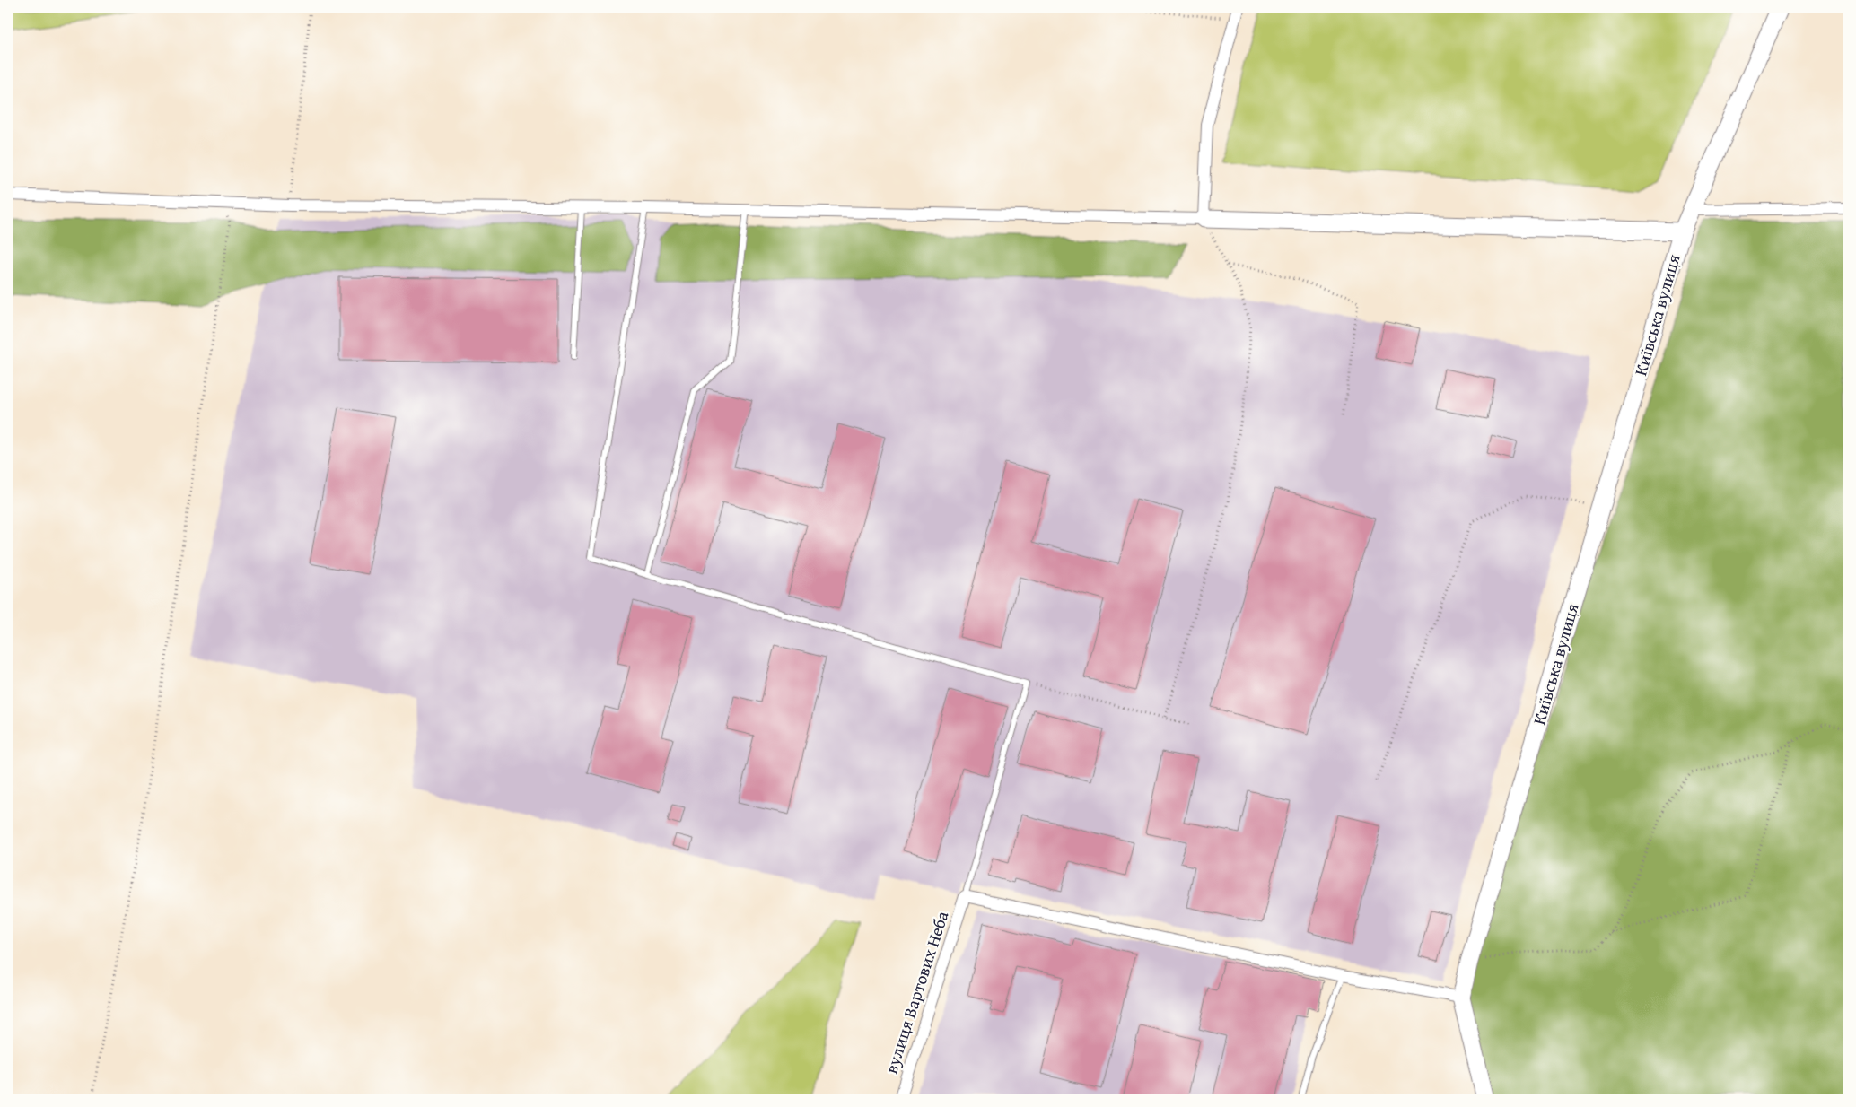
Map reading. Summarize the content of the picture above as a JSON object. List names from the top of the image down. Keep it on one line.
{"streets":{"street":["Київська вулиця","вулиця Вартових Неба"]}}
